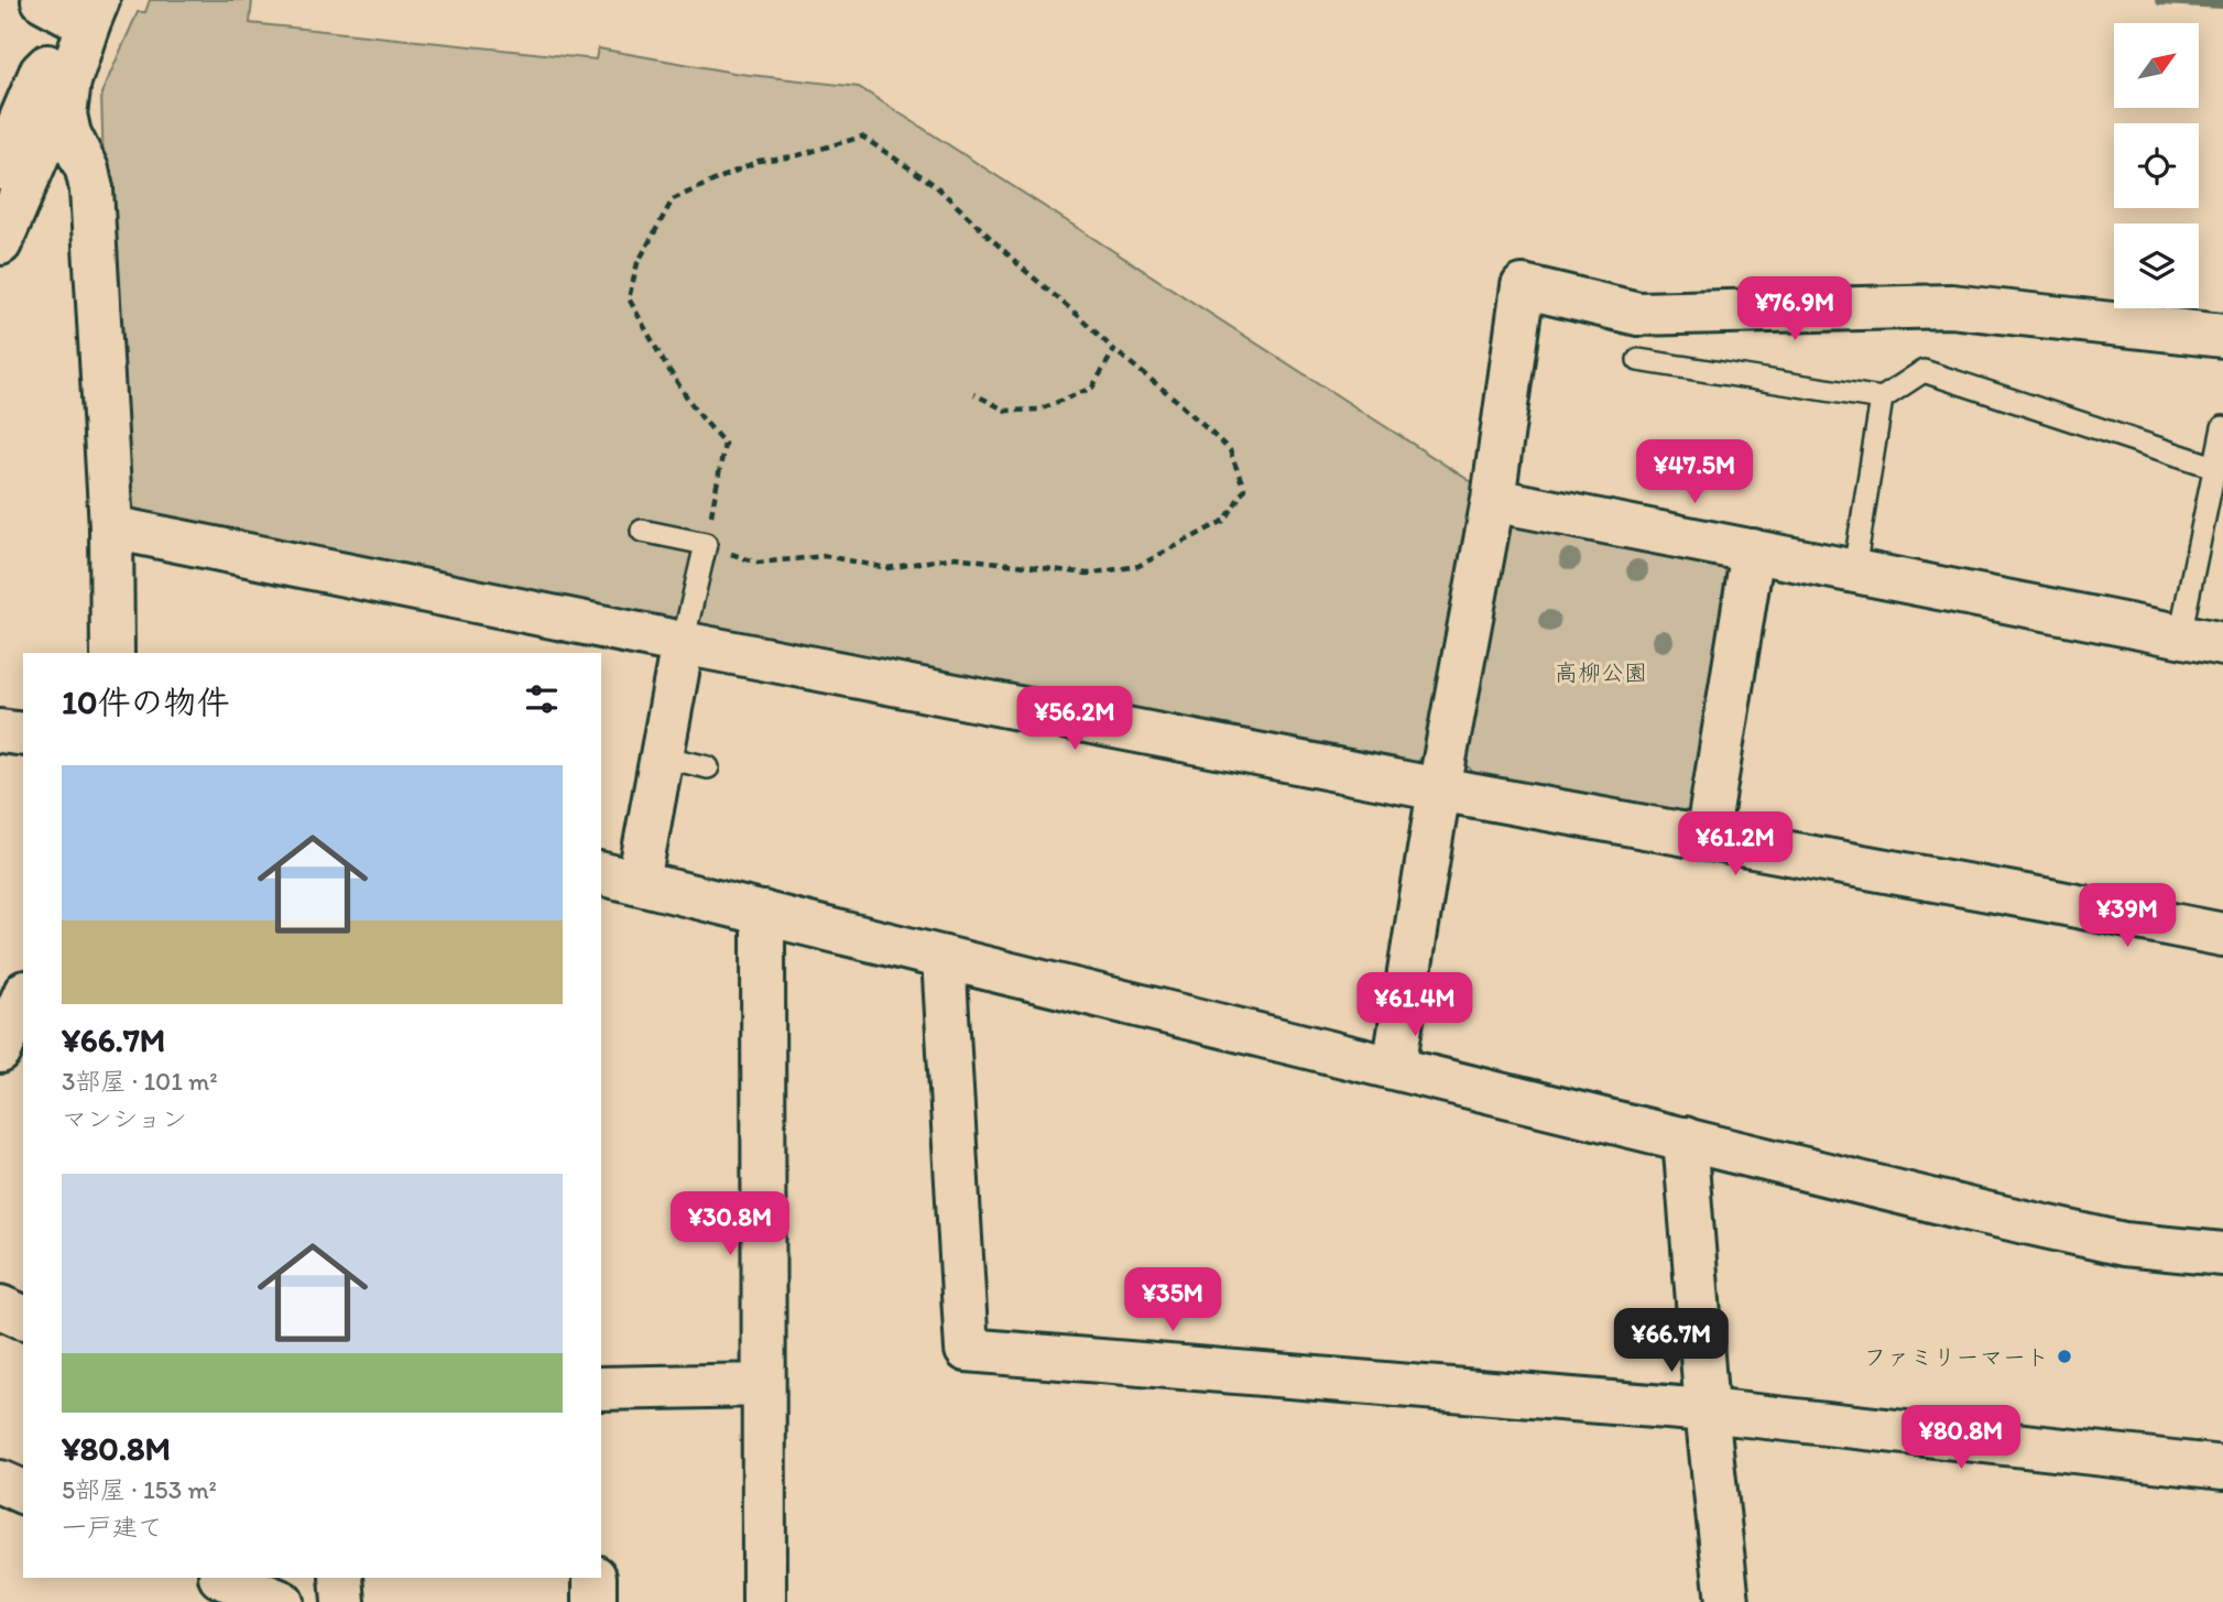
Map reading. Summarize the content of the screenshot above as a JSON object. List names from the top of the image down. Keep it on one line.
{"parks":["高柳公園"],"places":["ファミリーマート"],"north":"top right","page":{"price":["¥76.9M","¥47.5M","¥56.2M","¥61.2M","¥39M","¥61.4M","¥30.8M","¥35M","¥66.7M","¥80.8M"],"heading":"10件の物件","list":[{"name":"¥66.7M","note":"3部屋 · 101 m² · マンション"},{"name":"¥80.8M","note":"5部屋 · 153 m² · 一戸建て"}]}}
